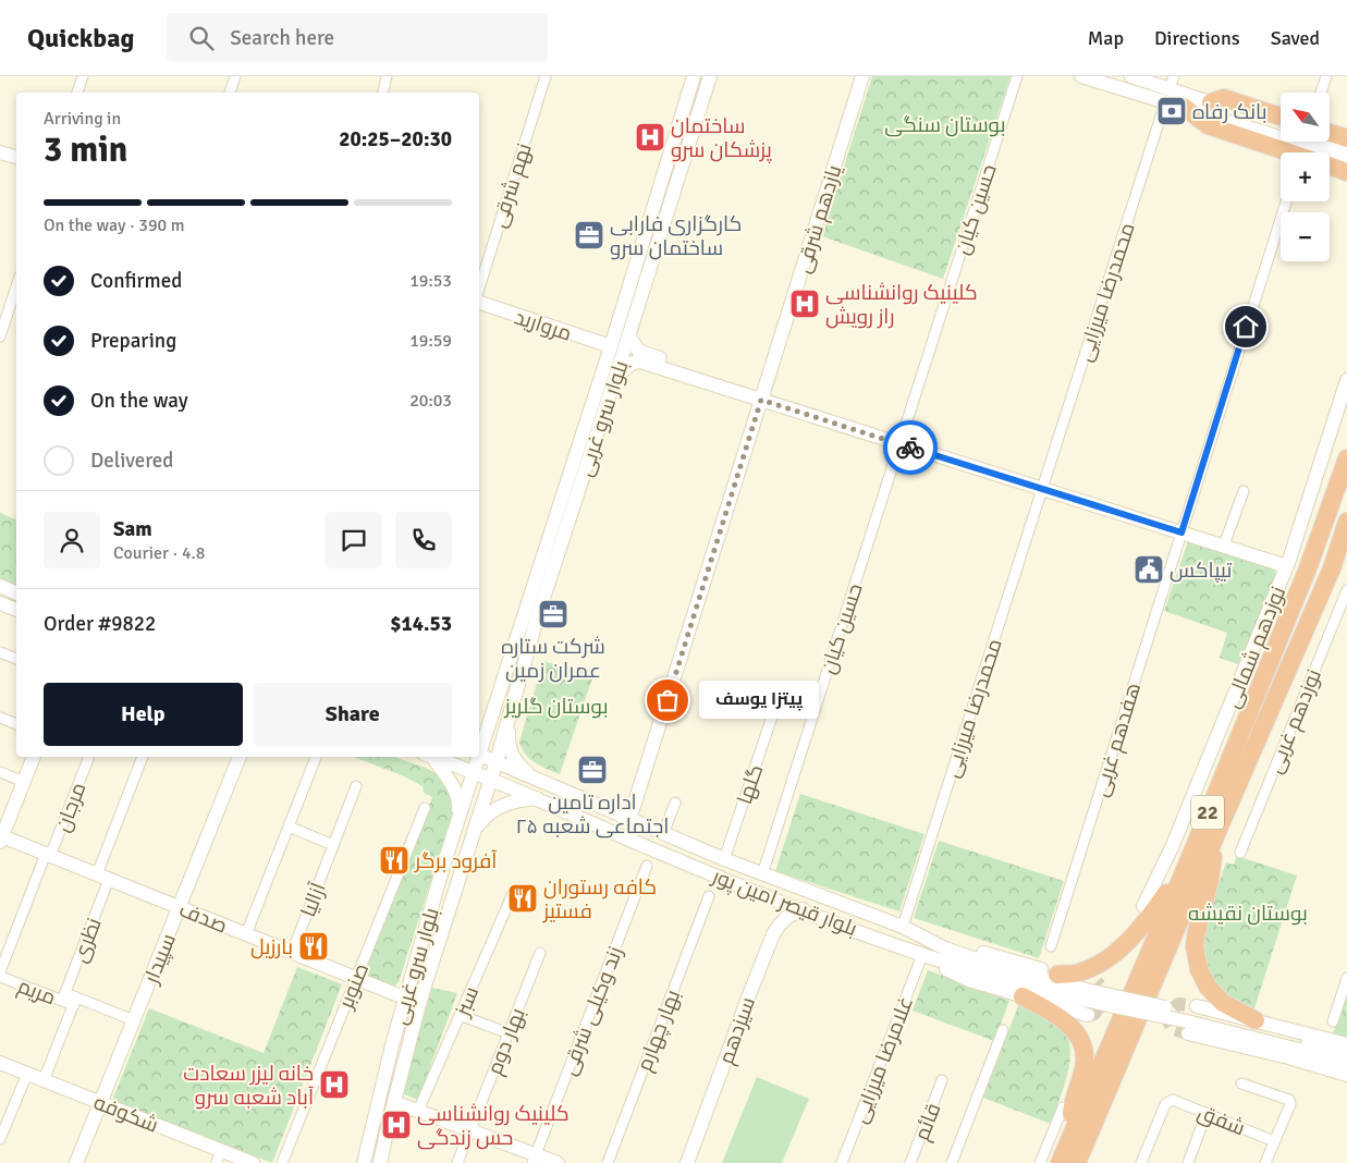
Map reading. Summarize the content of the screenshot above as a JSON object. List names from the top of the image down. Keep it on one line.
{"streets":{"highway":["22"],"main road":["یازدهم شرقی","مروارید","بلوار سرو غربی","نوزدهم شمالی","بلوار قیصر امین پور","صدف","سپیدار","سیزدهم","شکوفه"],"street":["نهم شرقی","حسین کیان","محمدرضا میرزایی","نوزدهم غربی","هفدهم غربی","گلها","مرجان","آزالیا","نظری","صنوبر","مریم","سبز","زند وکیلی شرقی","بهار چهارم","بهار دوم","غلامرضا میرزایی","شفق","قائم"]},"crossings":[["حسین کیان","بلوار قیصر امین پور"],["یازدهم شرقی","بلوار قیصر امین پور"],["محمدرضا میرزایی","بلوار قیصر امین پور"],["مروارید","بلوار سرو غربی"],["بلوار سرو غربی","بلوار قیصر امین پور"],["بلوار سرو غربی","صدف"],["گلها","بلوار قیصر امین پور"],["مرجان","صدف"],["مرجان","مریم"],["آزالیا","صدف"],["بلوار قیصر امین پور","سیزدهم"],["بلوار قیصر امین پور","غلامرضا میرزایی"],["صدف","نظری"],["صدف","سپیدار"],["صدف","صنوبر"],["صدف","مریم"],["نظری","مریم"],["سپیدار","شکوفه"]],"parks":["بوستان سنگی","بوستان گلریز","بوستان نقیشه"],"places":{"bank":["بانک رفاه"],"hospital":["ساختمان پزشکان سرو","کلینیک روانشناسی راز رویش","خانه لیزر سعادت آباد شعبه سرو","کلینیک روانشناسی حس زندگی"],"office":["کارگزاری فارابی ساختمان سرو","شرکت ستاره عمران زمین","اداره تامین اجتماعی شعبه ۲۵"],"public building":["تیپاکس"],"other":["پیتزا یوسف"],"restaurant":["آفرود برگر","کافه رستوران فستیز","بارزیل"]},"north":"top left","page":{"header":"Quickbag","search":"Search here","nav":["Map","Directions","Saved"],"map_buttons":["+","−"],"heading":["3 min","Arriving in","20:25–20:30"],"panel":["Sam","Courier · 4.8","Order #9822","$14.53"],"bar":"On the way · 390 m","list":[["Confirmed","19:53"],["Preparing","19:59"],["On the way","20:03"],"Delivered"],"buttons":["Help","Share"],"bubble":"پیتزا یوسف"}}
